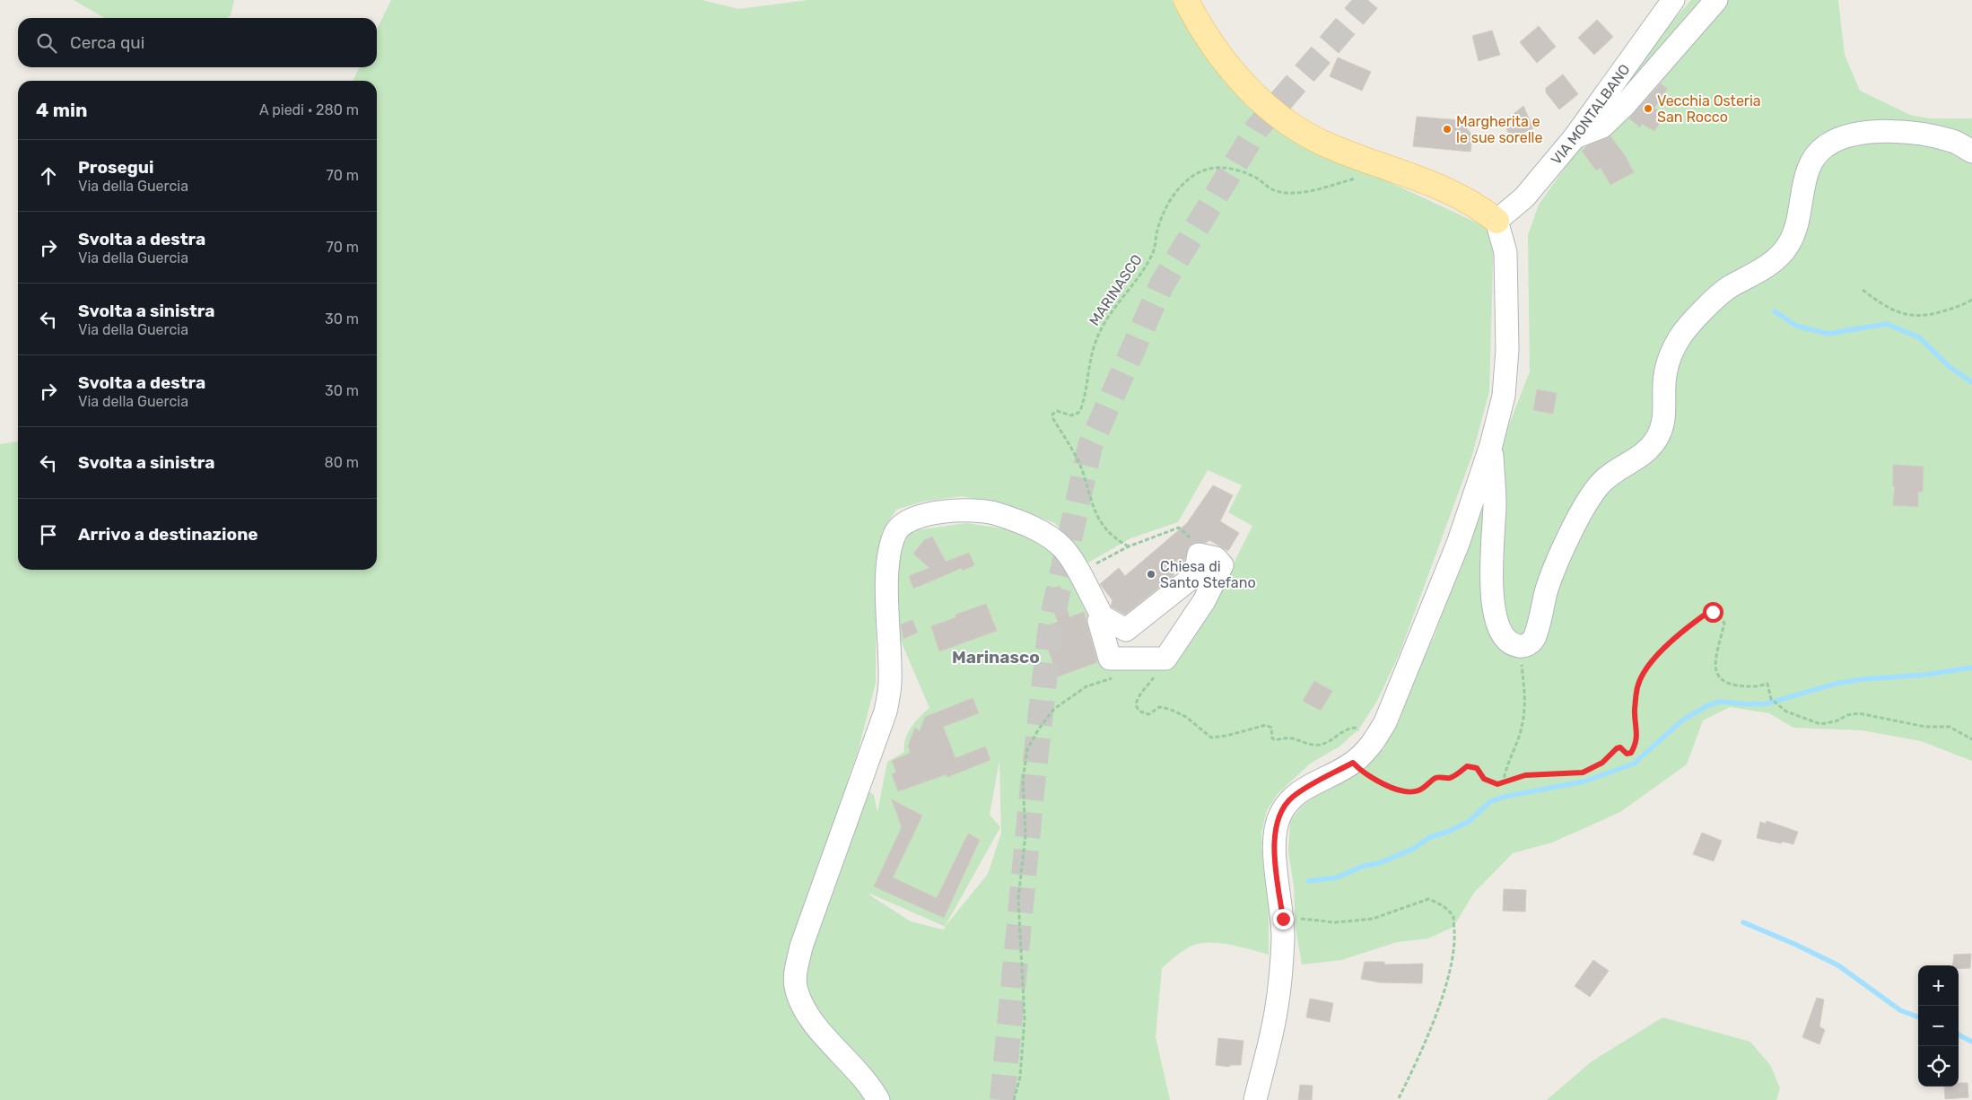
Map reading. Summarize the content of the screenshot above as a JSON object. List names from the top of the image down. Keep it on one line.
{"streets":{"street":["VIA MONTALBANO"],"path":["MARINASCO"]},"districts":["Marinasco"],"places":["Vecchia Osteria San Rocco","Margherita e le sue sorelle","Chiesa di Santo Stefano"],"page":{"search":"Cerca qui","heading":["4 min","A piedi · 280 m"],"list":[["Prosegui","Via della Guercia","70 m"],["Svolta a destra","Via della Guercia","70 m"],["Svolta a sinistra","Via della Guercia","30 m"],["Svolta a destra","Via della Guercia","30 m"],["Svolta a sinistra","80 m"],"Arrivo a destinazione"],"map_buttons":["+","−"]}}
